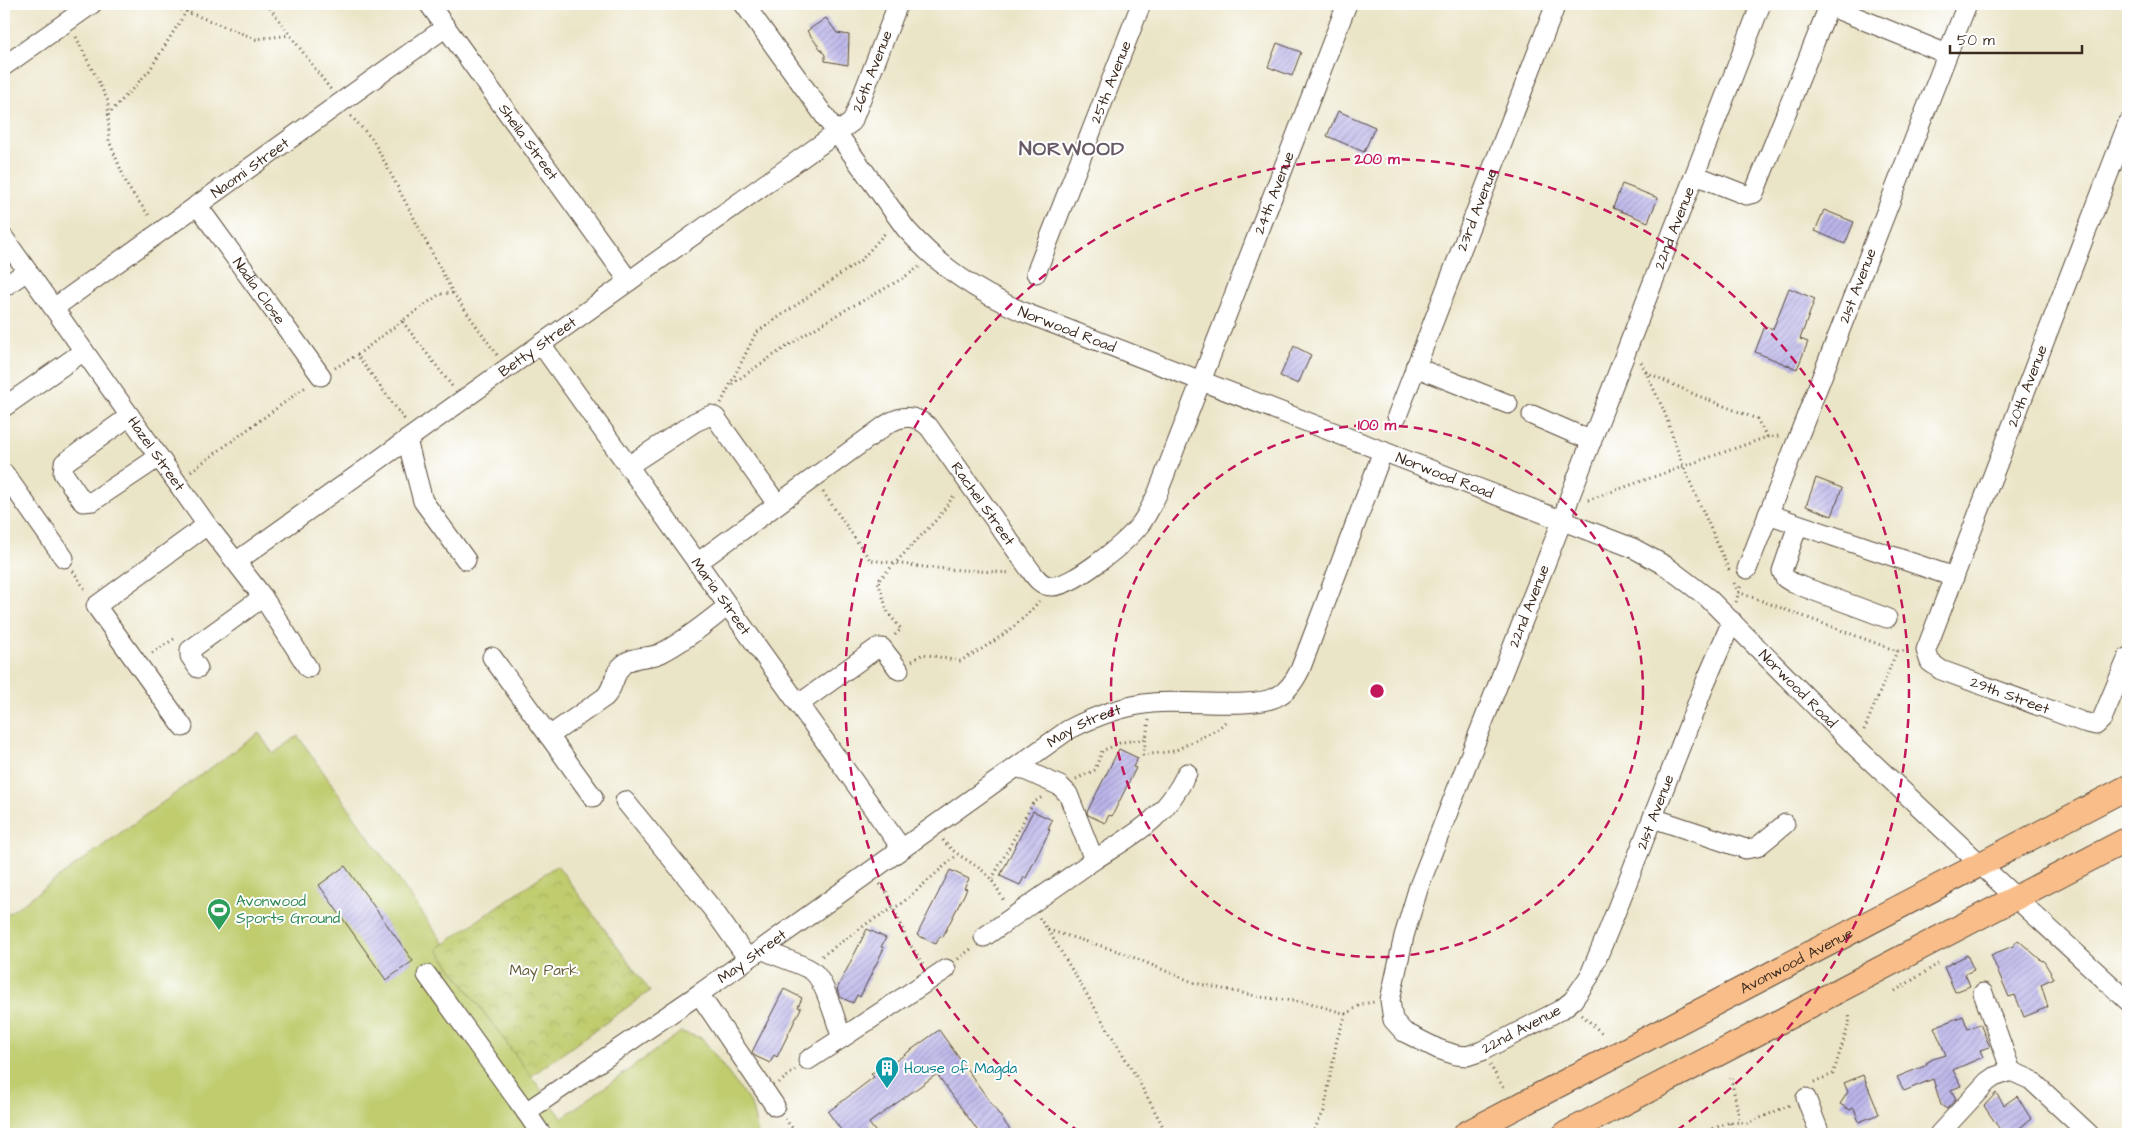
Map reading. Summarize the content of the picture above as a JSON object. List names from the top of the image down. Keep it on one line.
{"streets":{"main road":["Avonwood Avenue"],"street":["26th Avenue","25th Avenue","Sheila Street","Naomi Street","24th Avenue","23rd Avenue","22nd Avenue","21st Avenue","Nadia Close","Norwood Road","Betty Street","20th Avenue","Hazel Street","Rachel Street","Maria Street","29th Street","May Street"]},"crossings":[["26th Avenue","Norwood Road"],["26th Avenue","Betty Street"],["Sheila Street","Naomi Street"],["Sheila Street","Betty Street"],["Naomi Street","Nadia Close"],["Naomi Street","Hazel Street"],["24th Avenue","Norwood Road"],["22nd Avenue","21st Avenue"],["22nd Avenue","Norwood Road"],["21st Avenue","Norwood Road"],["Norwood Road","Betty Street"],["Norwood Road","May Street"],["Norwood Road","Avonwood Avenue"],["Betty Street","Hazel Street"],["Betty Street","Maria Street"],["20th Avenue","29th Street"],["Rachel Street","Maria Street"],["Maria Street","May Street"]],"districts":["NORWOOD"],"parks":["May Park"],"places":{"sports":["Avonwood Sports Ground"],"building":["House of Magda"]},"scale_bar":"50 m","rings":["200 m","100 m"]}
